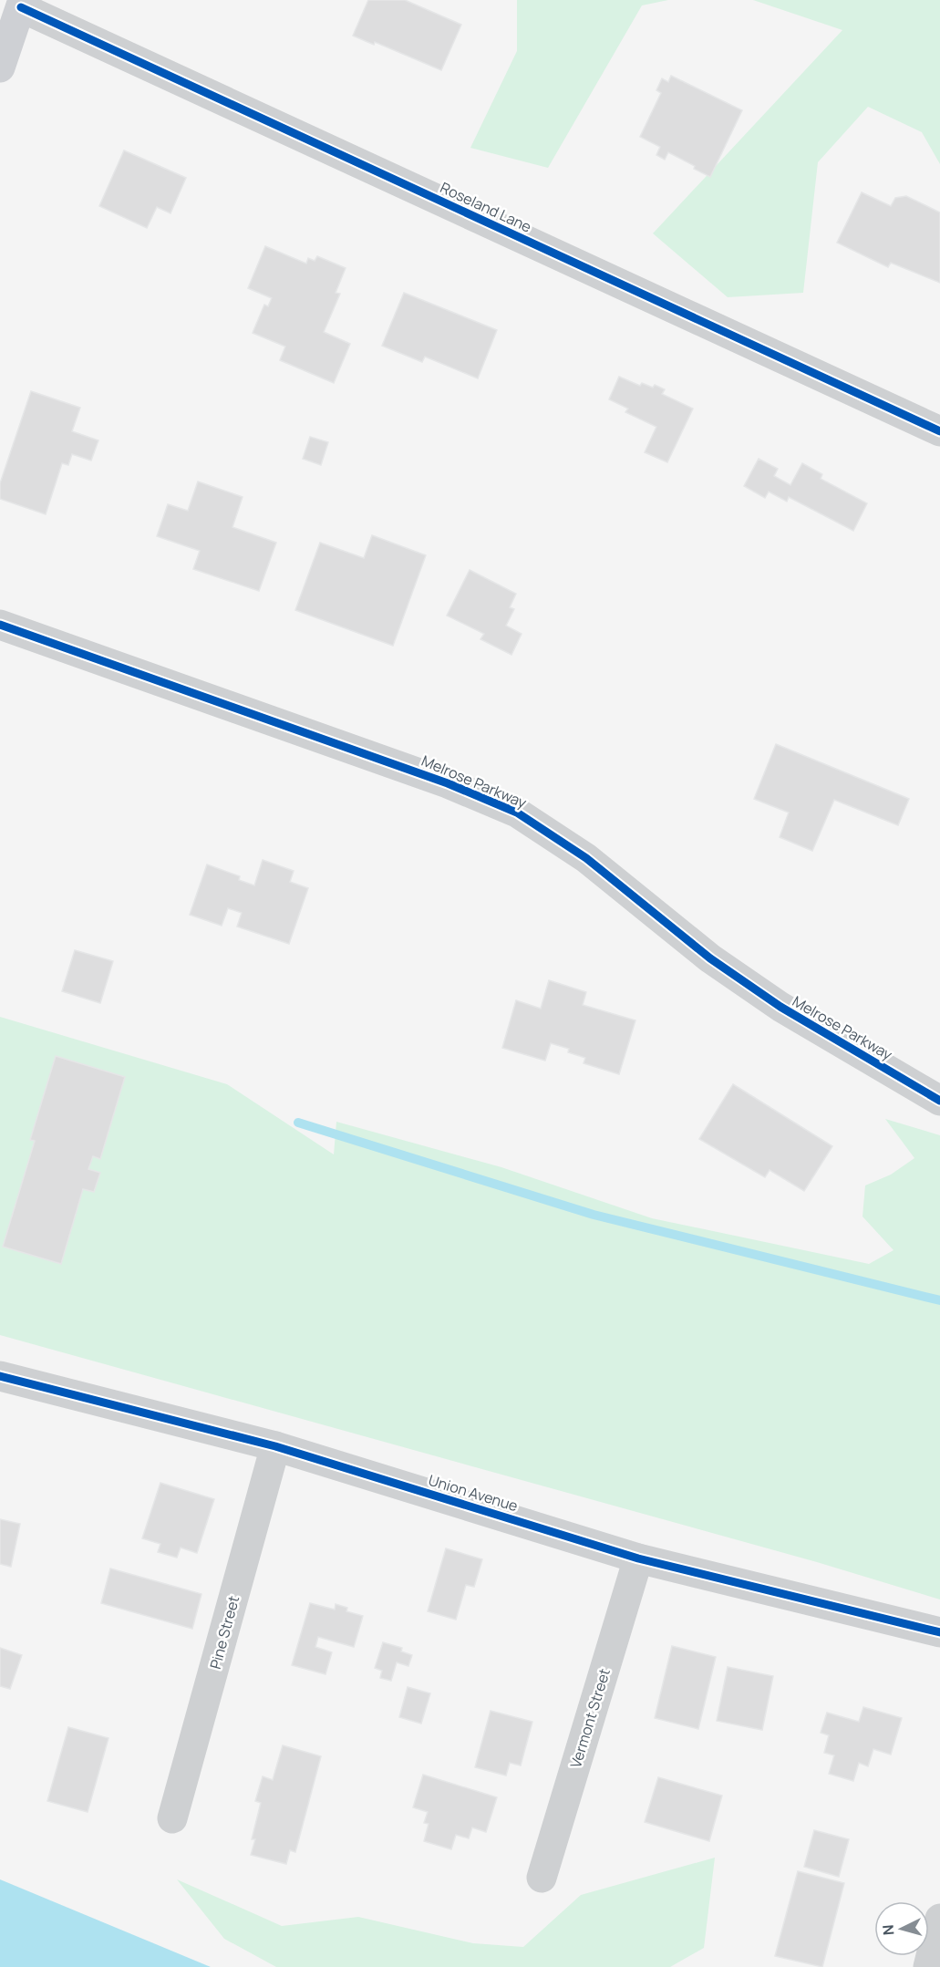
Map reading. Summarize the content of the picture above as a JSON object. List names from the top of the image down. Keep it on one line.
{"streets":{"street":["Roseland Lane","Melrose Parkway","Union Avenue","Pine Street","Vermont Street"]},"crossings":[["Union Avenue","Pine Street"],["Union Avenue","Vermont Street"]],"north":"left"}
